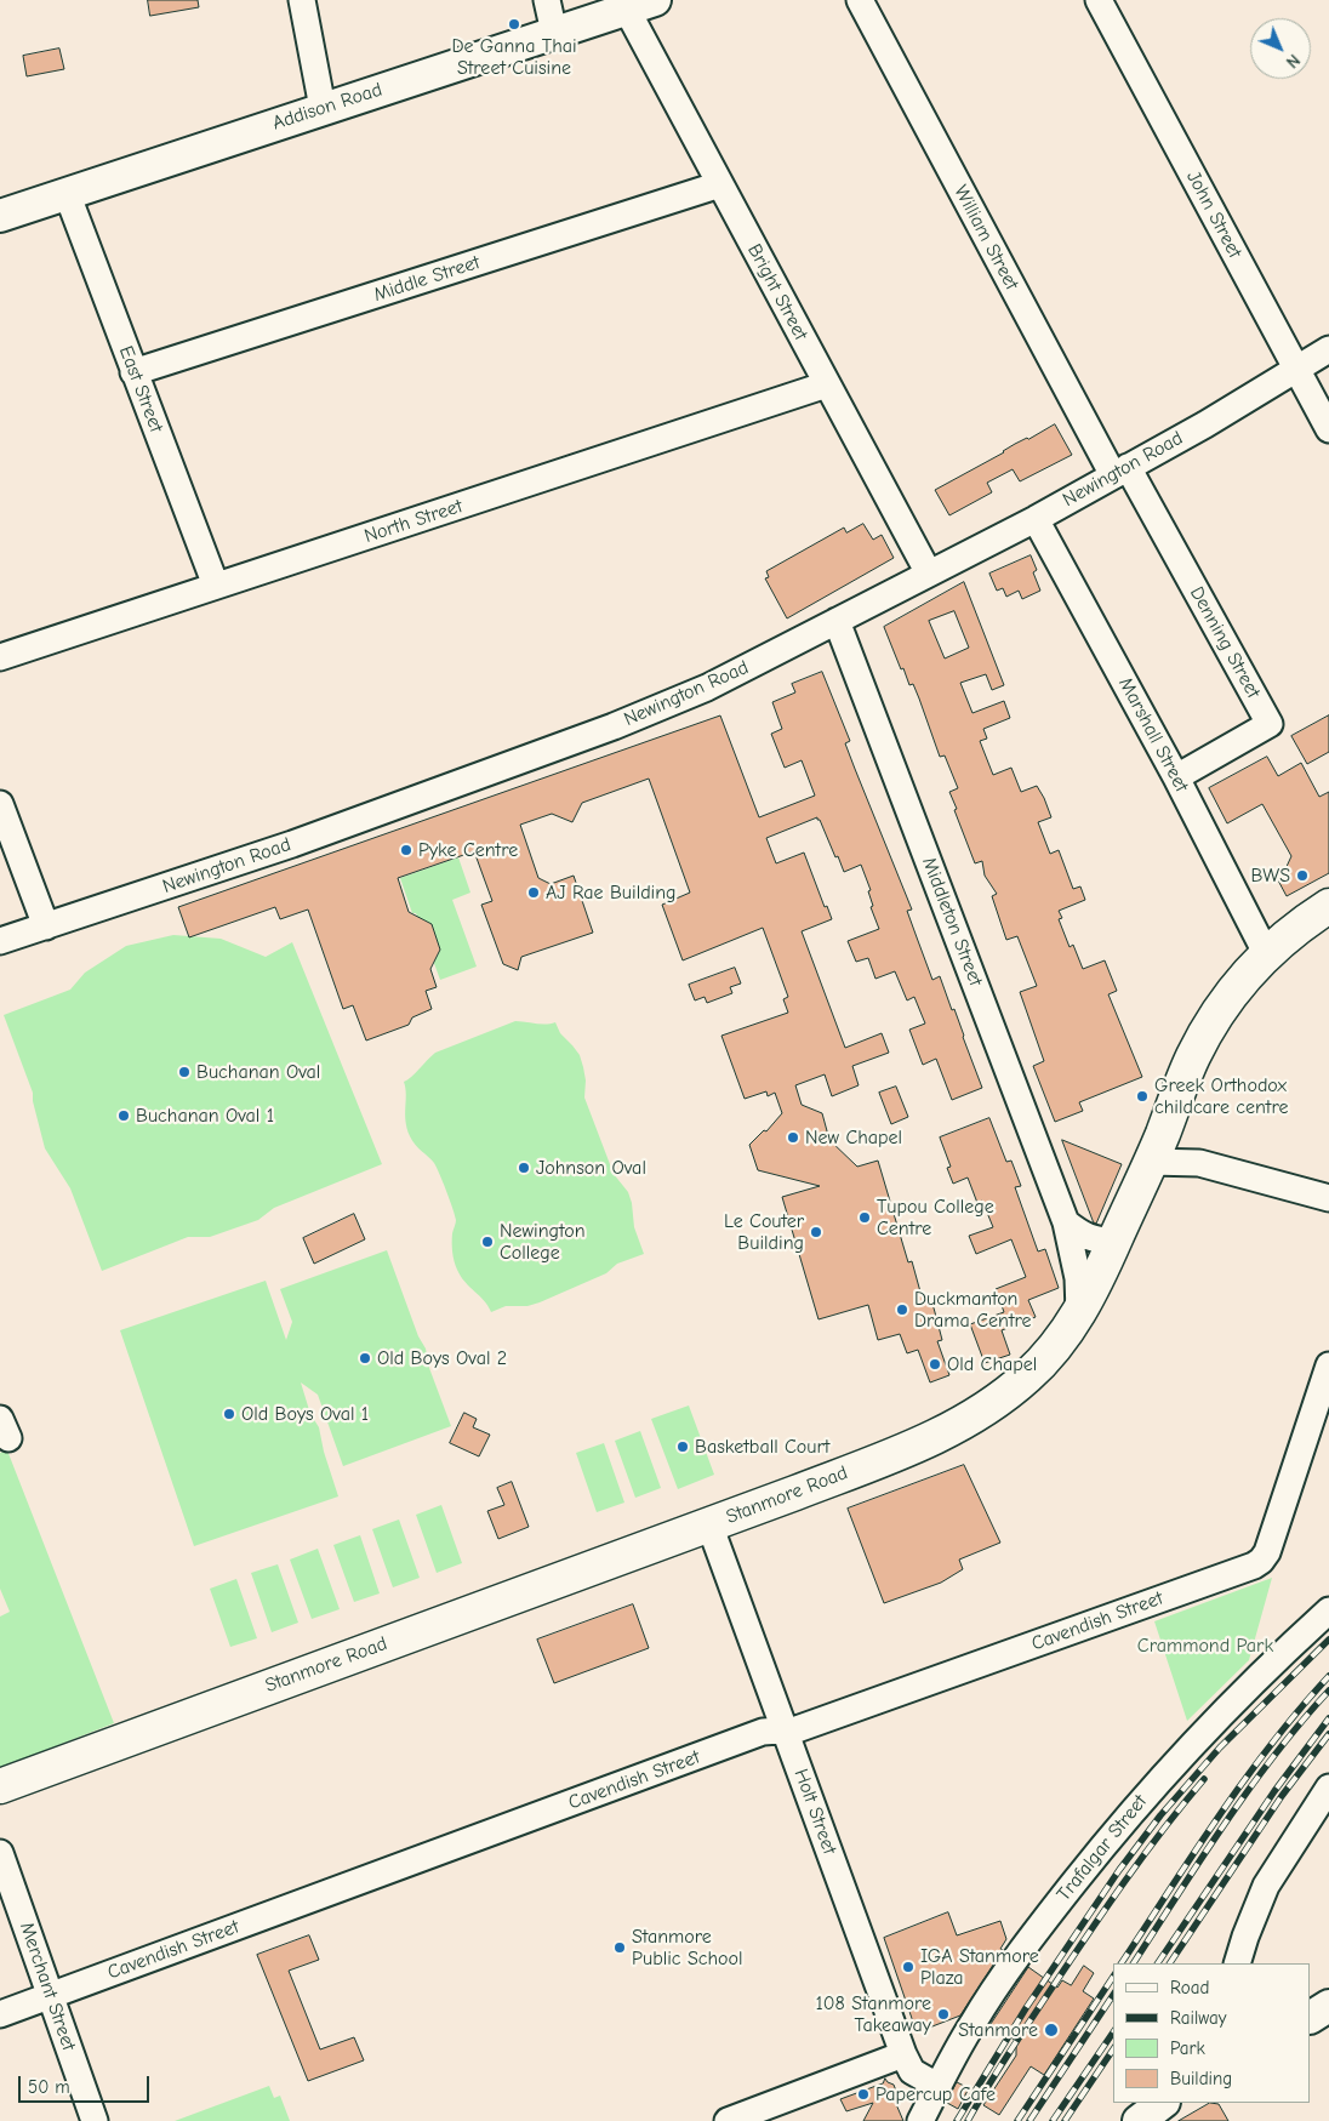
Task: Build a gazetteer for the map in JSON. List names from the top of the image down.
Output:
{
  "streets": {
    "highway": ["Stanmore Road"],
    "main road": ["Addison Road"],
    "street": [
      "John Street",
      "William Street",
      "Middle Street",
      "Bright Street",
      "East Street",
      "Newington Road",
      "North Street",
      "Denning Street",
      "Marshall Street",
      "Middleton Street",
      "Cavendish Street",
      "Holt Street",
      "Trafalgar Street",
      "Merchant Street"
    ]
  },
  "crossings": [
    ["Addison Road", "Bright Street"],
    ["Addison Road", "East Street"],
    ["John Street", "Newington Road"],
    ["William Street", "Newington Road"],
    ["William Street", "Denning Street"],
    ["Middle Street", "Bright Street"],
    ["Middle Street", "East Street"],
    ["Bright Street", "Newington Road"],
    ["Bright Street", "North Street"],
    ["East Street", "North Street"],
    ["Newington Road", "Denning Street"],
    ["Newington Road", "Marshall Street"],
    ["Newington Road", "Middleton Street"],
    ["Denning Street", "Marshall Street"],
    ["Marshall Street", "Stanmore Road"],
    ["Middleton Street", "Stanmore Road"],
    ["Stanmore Road", "Holt Street"],
    ["Cavendish Street", "Holt Street"],
    ["Cavendish Street", "Merchant Street"],
    ["Holt Street", "Trafalgar Street"]
  ],
  "parks": ["Crammond Park"],
  "places": [
    "De Ganna Thai Street Cuisine",
    "Pyke Centre",
    "BWS",
    "AJ Rae Building",
    "Buchanan Oval",
    "Greek Orthodox childcare centre",
    "Buchanan Oval 1",
    "New Chapel",
    "Johnson Oval",
    "Tupou College Centre",
    "Le Couter Building",
    "Newington College",
    "Duckmanton Drama Centre",
    "Old Boys Oval 2",
    "Old Chapel",
    "Old Boys Oval 1",
    "Basketball Court",
    "Stanmore Public School",
    "IGA Stanmore Plaza",
    "108 Stanmore Takeaway",
    "Stanmore",
    "Papercup Cafe"
  ],
  "legend": [
    "Road",
    "Railway",
    "Park",
    "Building"
  ],
  "scale_bar": "50 m",
  "north": "bottom right"
}
